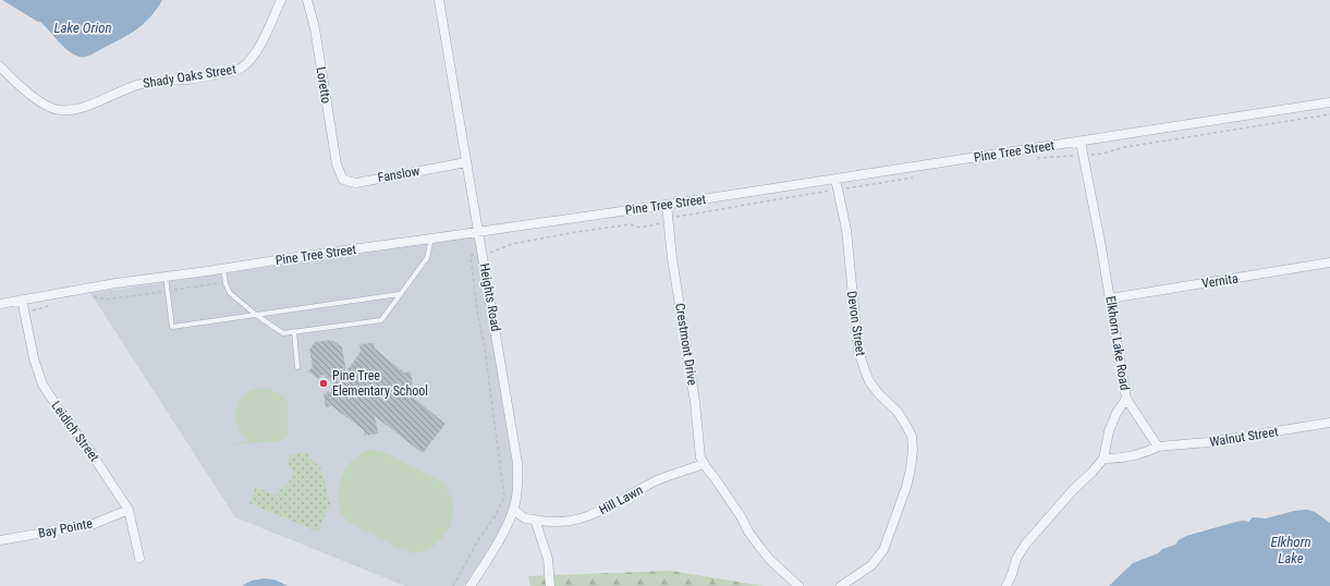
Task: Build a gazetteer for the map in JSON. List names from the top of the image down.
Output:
{
  "streets": {
    "street": [
      "Shady Oaks Street",
      "Loretto",
      "Pine Tree Street",
      "Fanslow",
      "Vernita",
      "Heights Road",
      "Devon Street",
      "Elkhorn Lake Road",
      "Crestmont Drive",
      "Leidich Street",
      "Walnut Street",
      "Hill Lawn",
      "Bay Pointe"
    ]
  },
  "crossings": [
    ["Loretto", "Fanslow"],
    ["Pine Tree Street", "Heights Road"],
    ["Pine Tree Street", "Devon Street"],
    ["Pine Tree Street", "Elkhorn Lake Road"],
    ["Pine Tree Street", "Crestmont Drive"],
    ["Pine Tree Street", "Leidich Street"],
    ["Fanslow", "Heights Road"],
    ["Vernita", "Elkhorn Lake Road"],
    ["Heights Road", "Hill Lawn"],
    ["Elkhorn Lake Road", "Walnut Street"],
    ["Crestmont Drive", "Hill Lawn"],
    ["Leidich Street", "Bay Pointe"]
  ],
  "water": ["Lake Orion", "Elkhorn Lake"],
  "places": ["Pine Tree Elementary School"]
}
